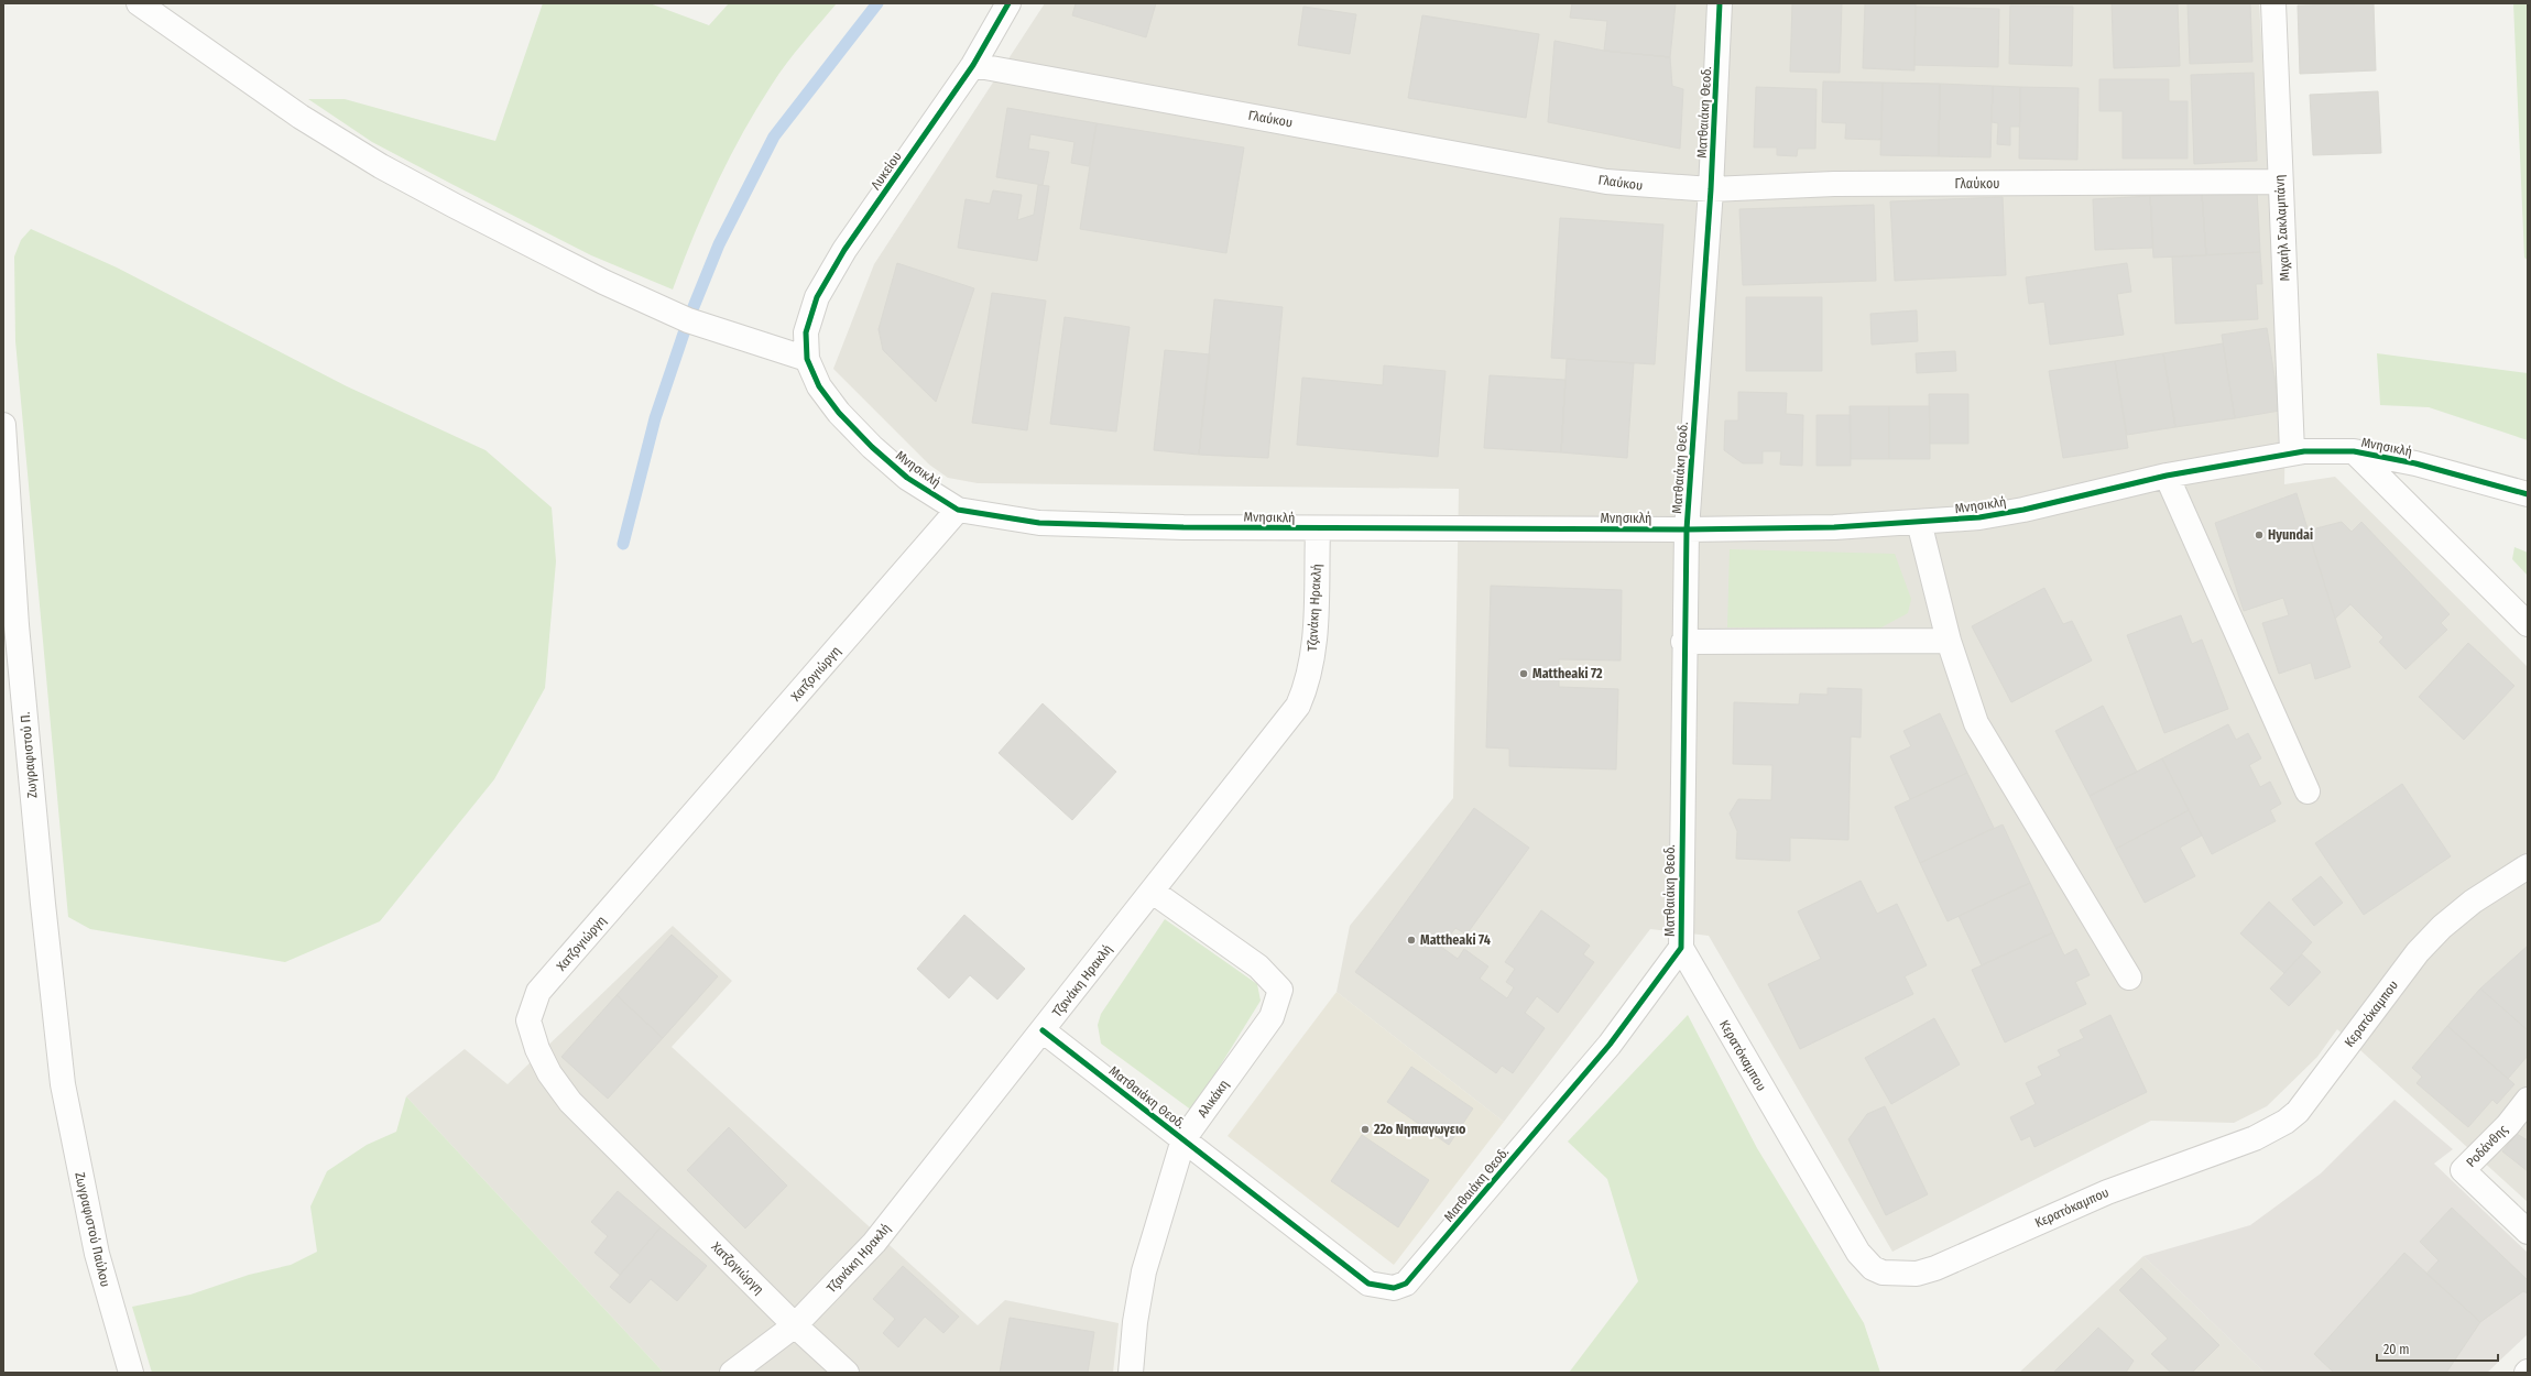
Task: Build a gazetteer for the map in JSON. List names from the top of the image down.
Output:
{
  "streets": {
    "street": [
      "Ματθαιάκη Θεοδ.",
      "Γλαύκου",
      "Λυκείου",
      "Μιχαήλ Σακλαμπάνη",
      "Μνησικλή",
      "Τζανάκη Ηρακλή",
      "Χατζογιώργη",
      "Ζωγραφιστού Π.",
      "Κερατόκαμπου",
      "Αλικάκη",
      "Ροδάνθης",
      "Ζωγραφιστού Παύλου"
    ]
  },
  "crossings": [
    ["Ματθαιάκη Θεοδ.", "Γλαύκου"],
    ["Ματθαιάκη Θεοδ.", "Μνησικλή"],
    ["Ματθαιάκη Θεοδ.", "Τζανάκη Ηρακλή"],
    ["Ματθαιάκη Θεοδ.", "Κερατόκαμπου"],
    ["Ματθαιάκη Θεοδ.", "Αλικάκη"],
    ["Γλαύκου", "Λυκείου"],
    ["Γλαύκου", "Μιχαήλ Σακλαμπάνη"],
    ["Λυκείου", "Μνησικλή"],
    ["Μιχαήλ Σακλαμπάνη", "Μνησικλή"],
    ["Μνησικλή", "Τζανάκη Ηρακλή"],
    ["Μνησικλή", "Χατζογιώργη"],
    ["Τζανάκη Ηρακλή", "Χατζογιώργη"],
    ["Τζανάκη Ηρακλή", "Αλικάκη"],
    ["Ζωγραφιστού Π.", "Ζωγραφιστού Παύλου"]
  ],
  "places": [
    "Hyundai",
    "Mattheaki 72",
    "Mattheaki 74",
    "22ο Νηπιαγωγειο"
  ],
  "scale_bar": "20 m"
}
